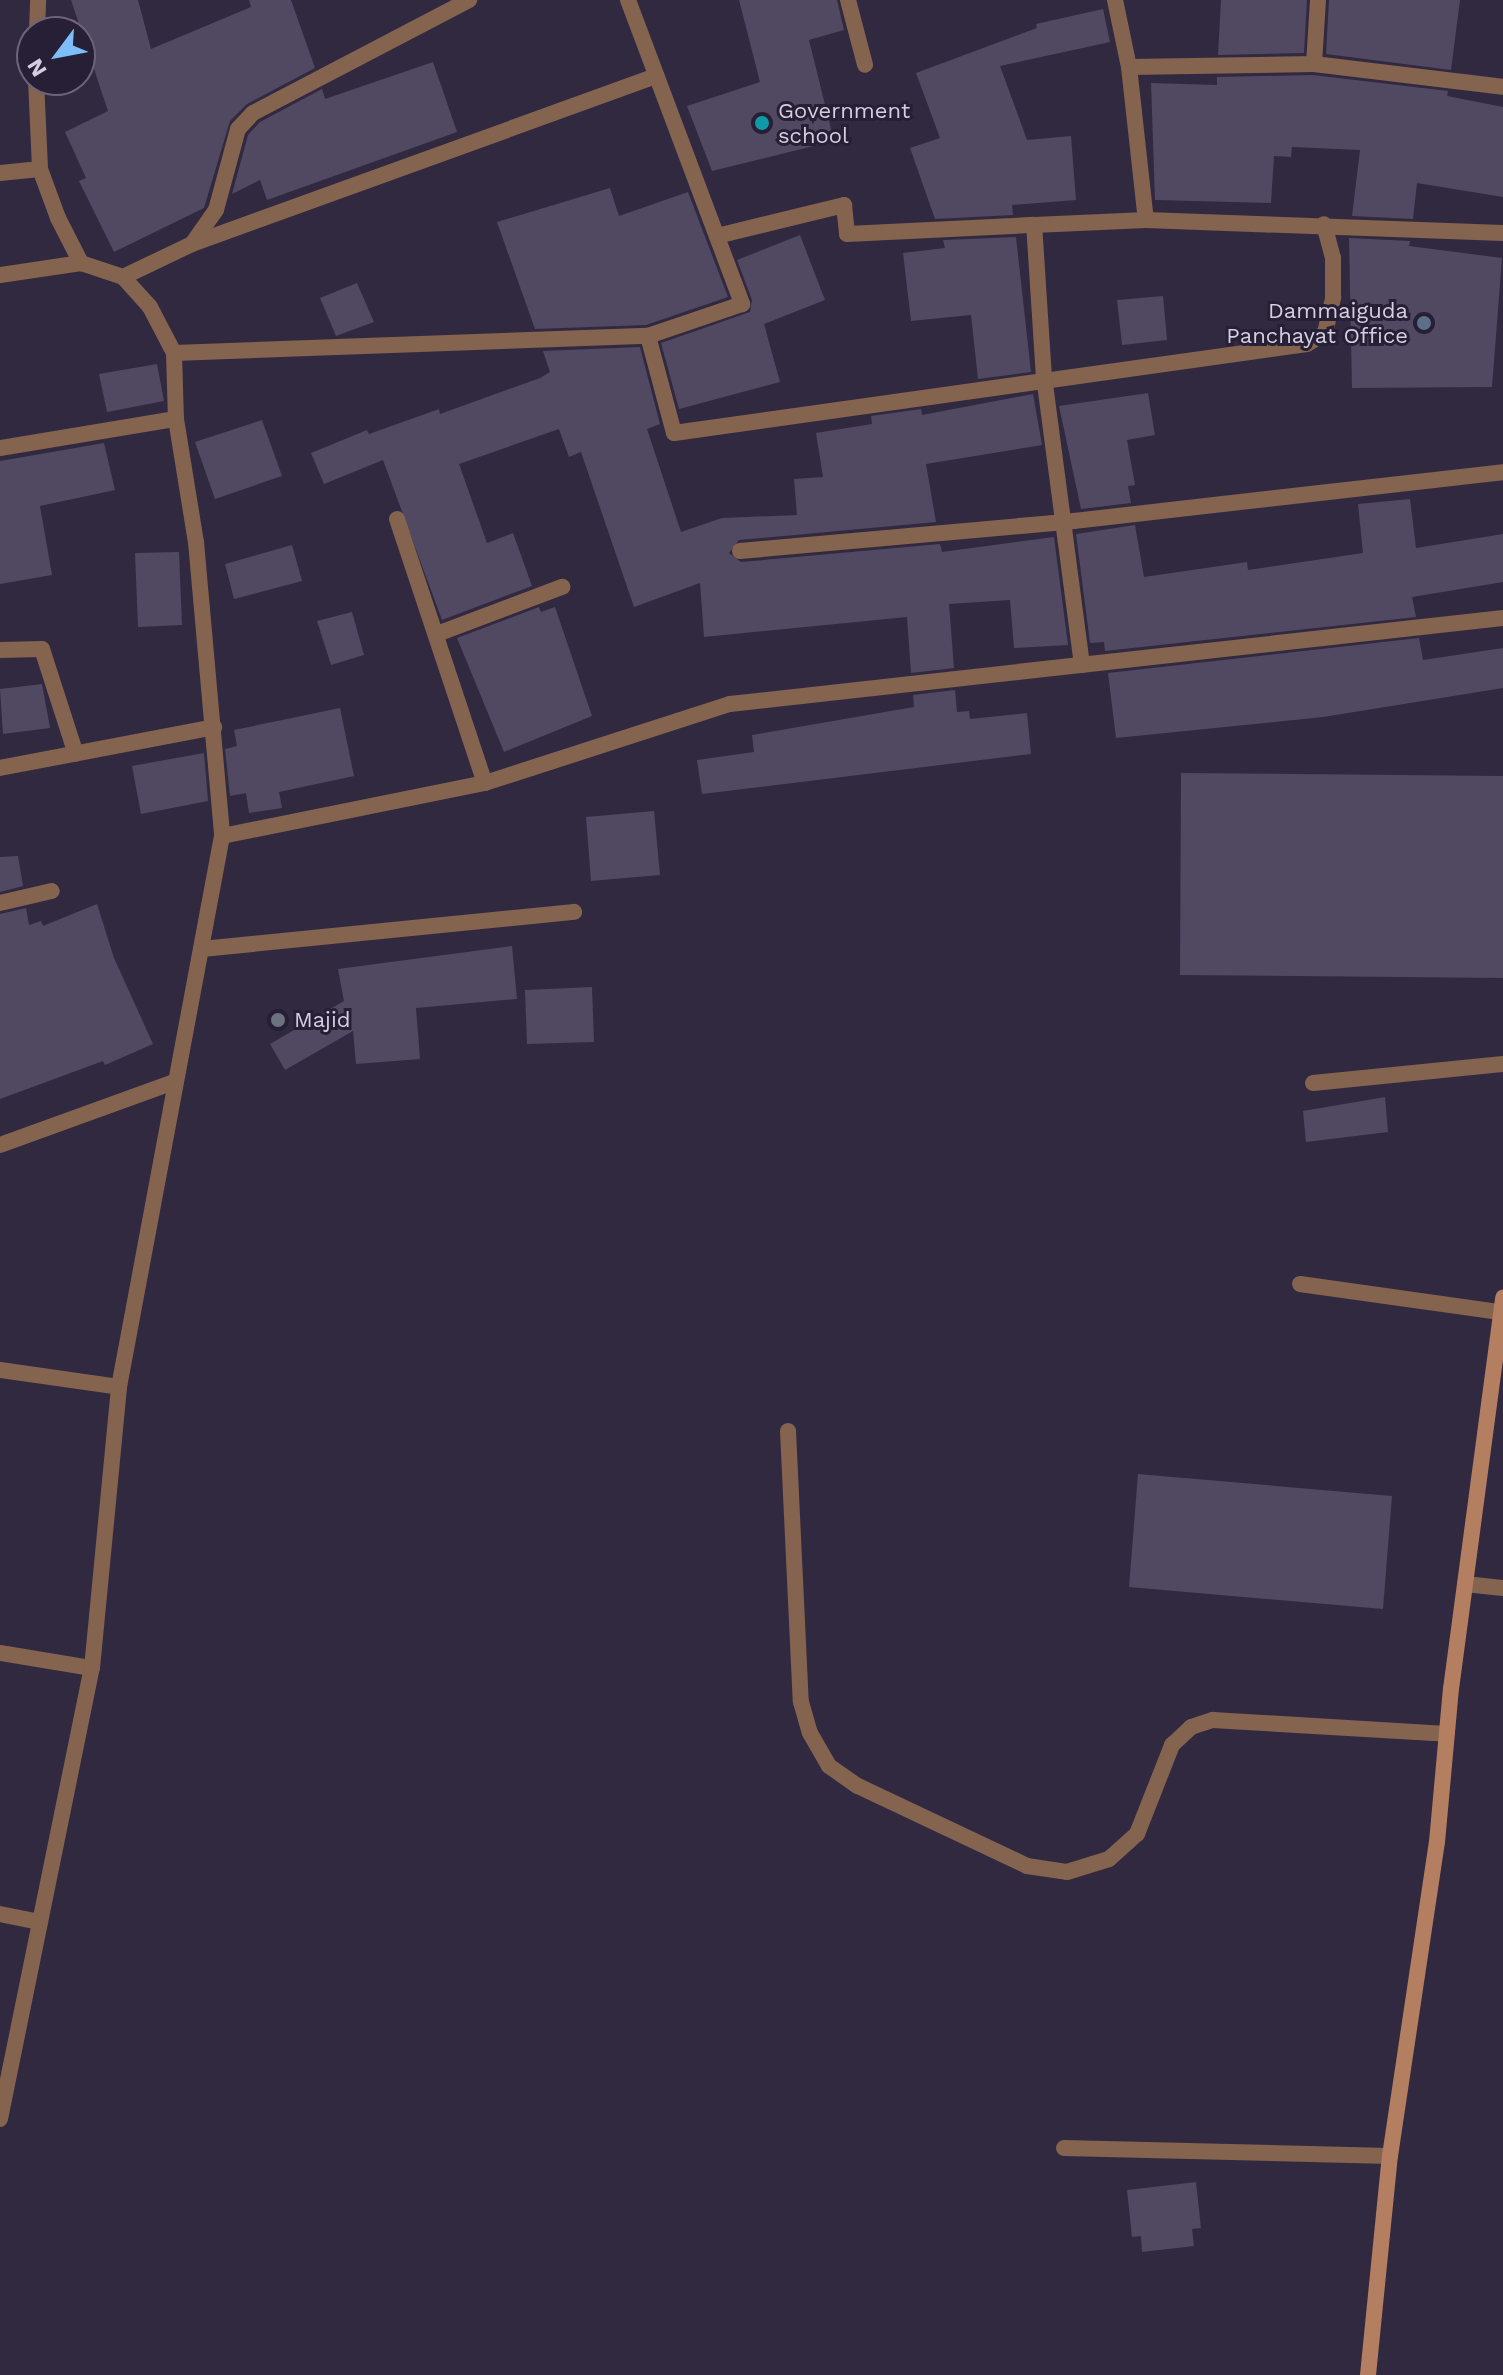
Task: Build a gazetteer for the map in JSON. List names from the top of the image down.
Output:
{
  "places": ["Government school", "Dammaiguda Panchayat Office", "Majid"],
  "north": "bottom left"
}
